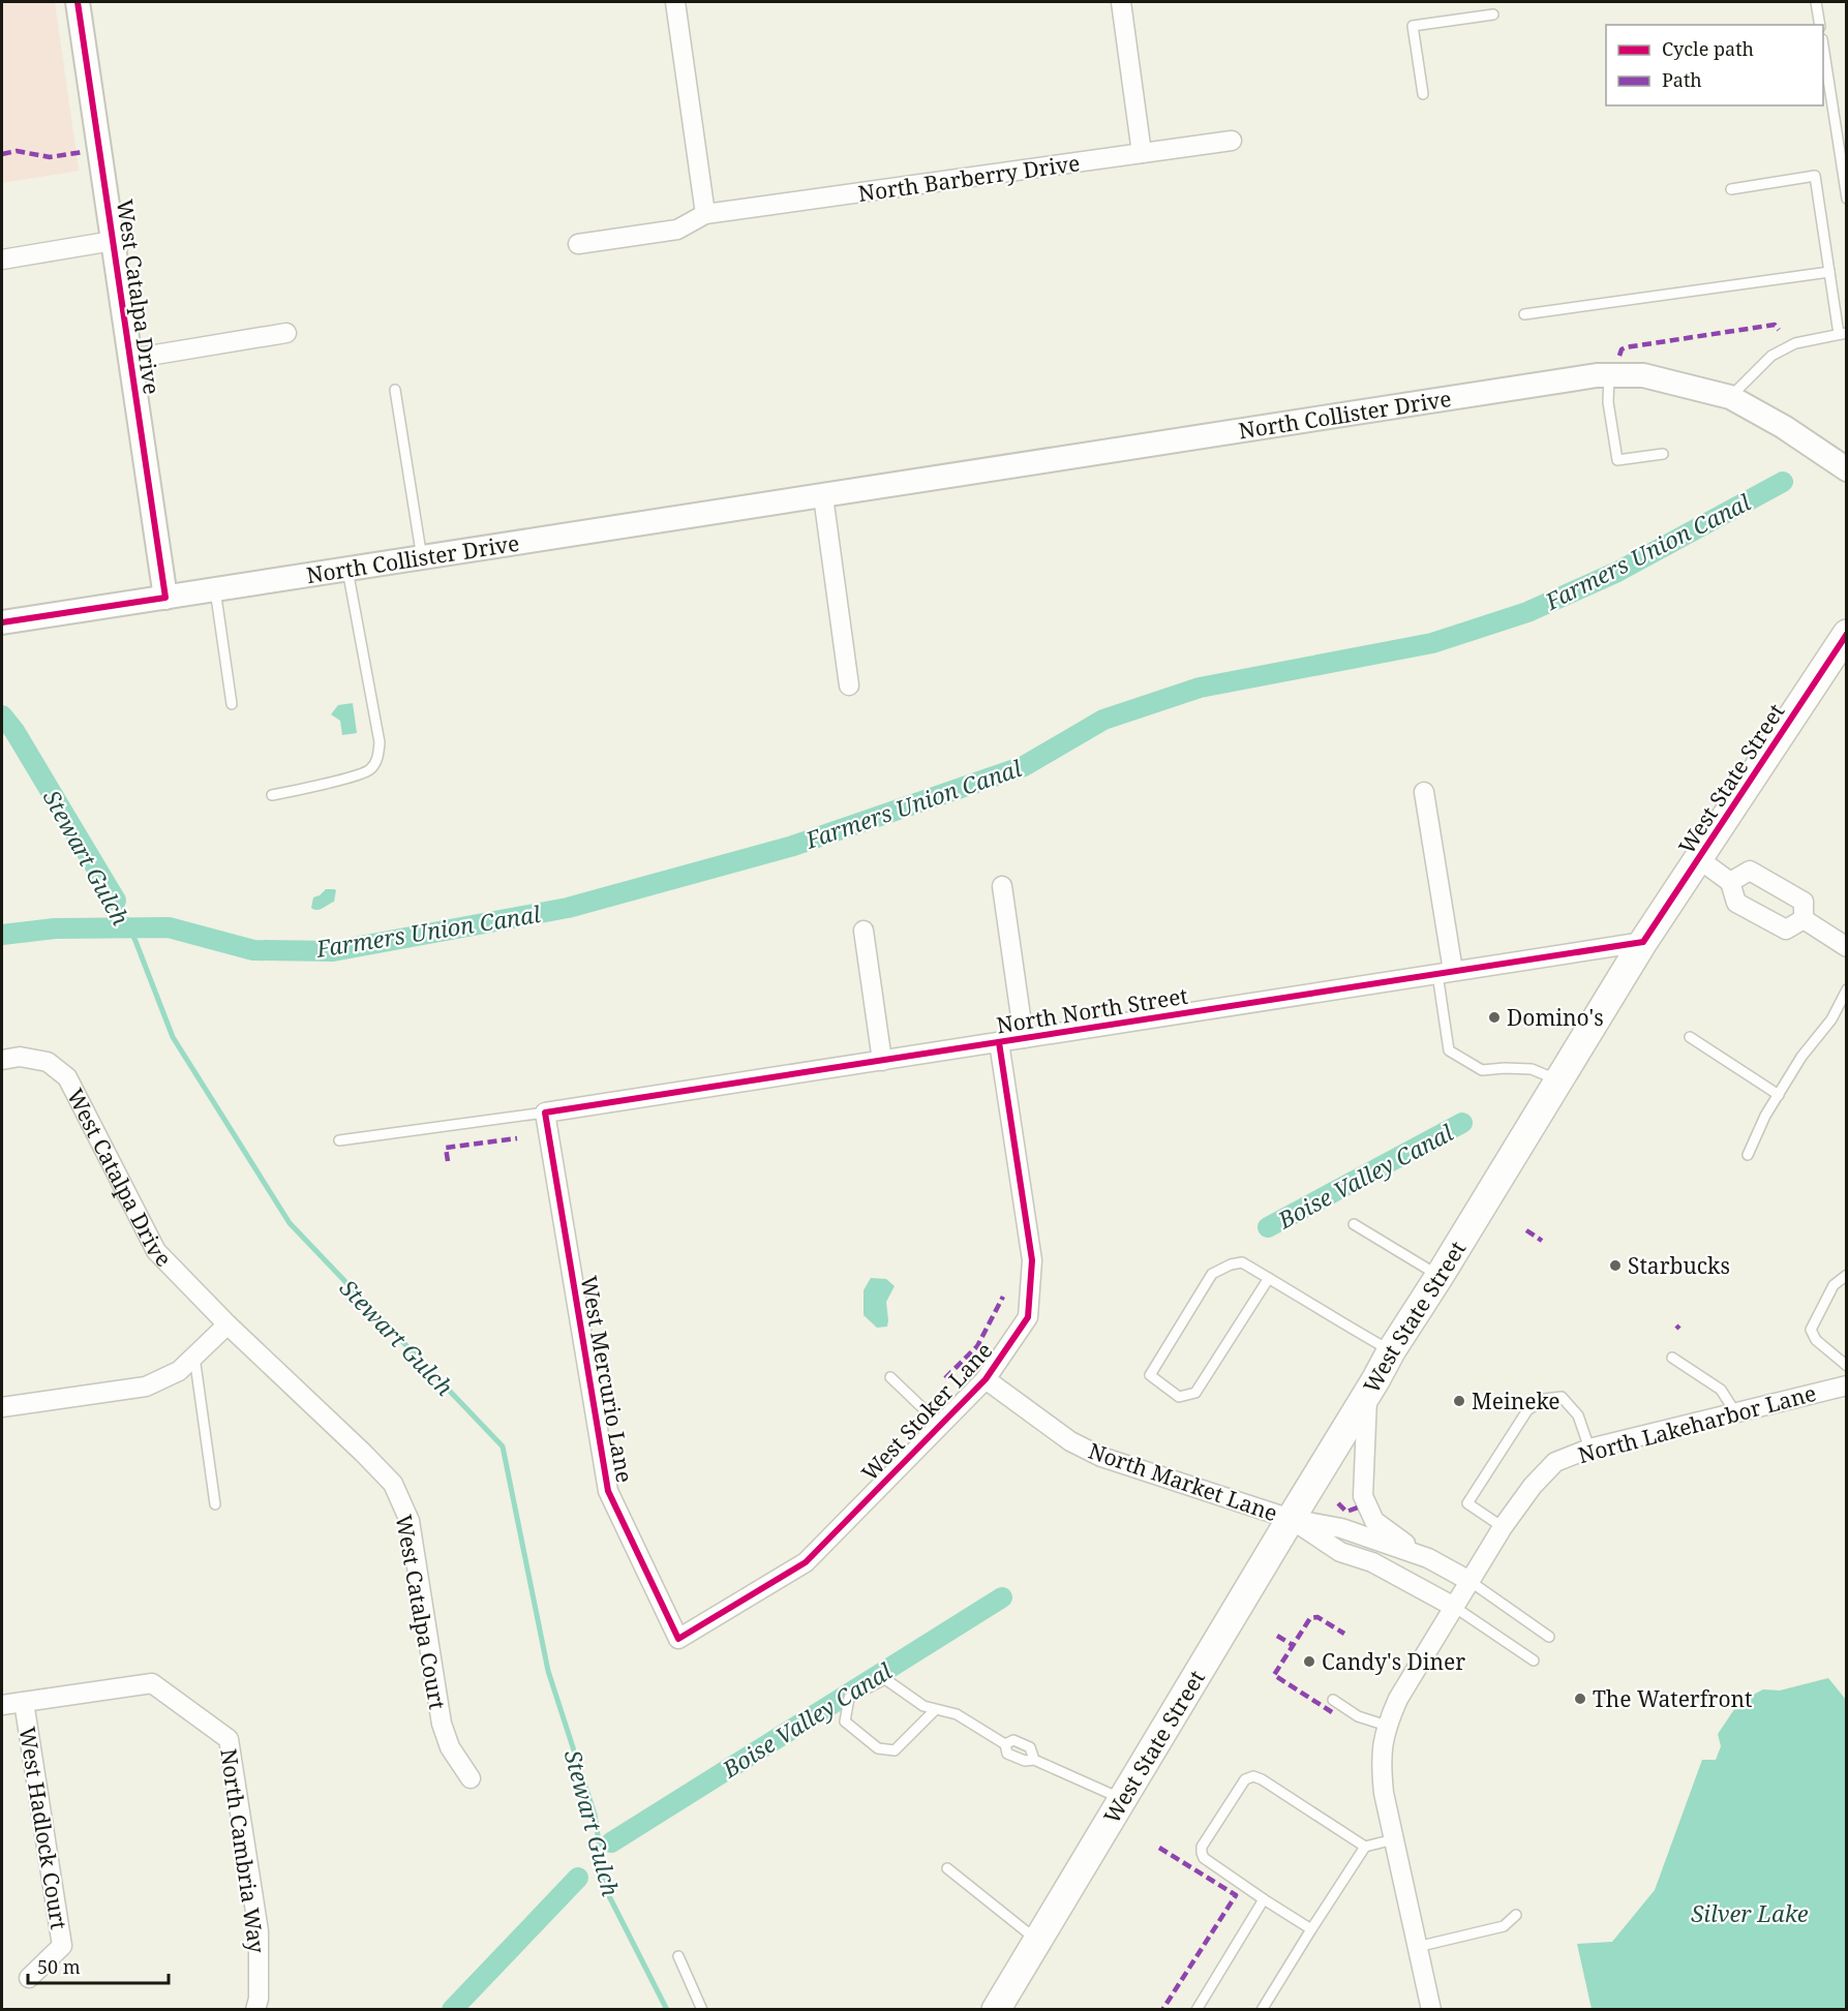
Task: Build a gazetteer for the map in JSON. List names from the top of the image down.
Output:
{
  "streets": {
    "main road": ["West State Street"],
    "street": [
      "North Barberry Drive",
      "West Catalpa Drive",
      "North Collister Drive",
      "North North Street",
      "West Mercurio Lane",
      "West Stoker Lane",
      "North Lakeharbor Lane",
      "North Market Lane",
      "West Catalpa Court",
      "West Hadlock Court",
      "North Cambria Way"
    ]
  },
  "crossings": [
    ["West Catalpa Drive", "North Collister Drive"],
    ["West Catalpa Drive", "West Catalpa Court"],
    ["West State Street", "North North Street"],
    ["West State Street", "North Market Lane"],
    ["North North Street", "West Mercurio Lane"],
    ["North North Street", "West Stoker Lane"],
    ["West Mercurio Lane", "West Stoker Lane"],
    ["West Stoker Lane", "North Market Lane"],
    ["West Hadlock Court", "North Cambria Way"]
  ],
  "water": [
    "Farmers Union Canal",
    "Stewart Gulch",
    "Boise Valley Canal",
    "Silver Lake"
  ],
  "places": [
    "Domino's",
    "Starbucks",
    "Meineke",
    "Candy's Diner",
    "The Waterfront"
  ],
  "legend": ["Cycle path", "Path"],
  "scale_bar": "50 m"
}
